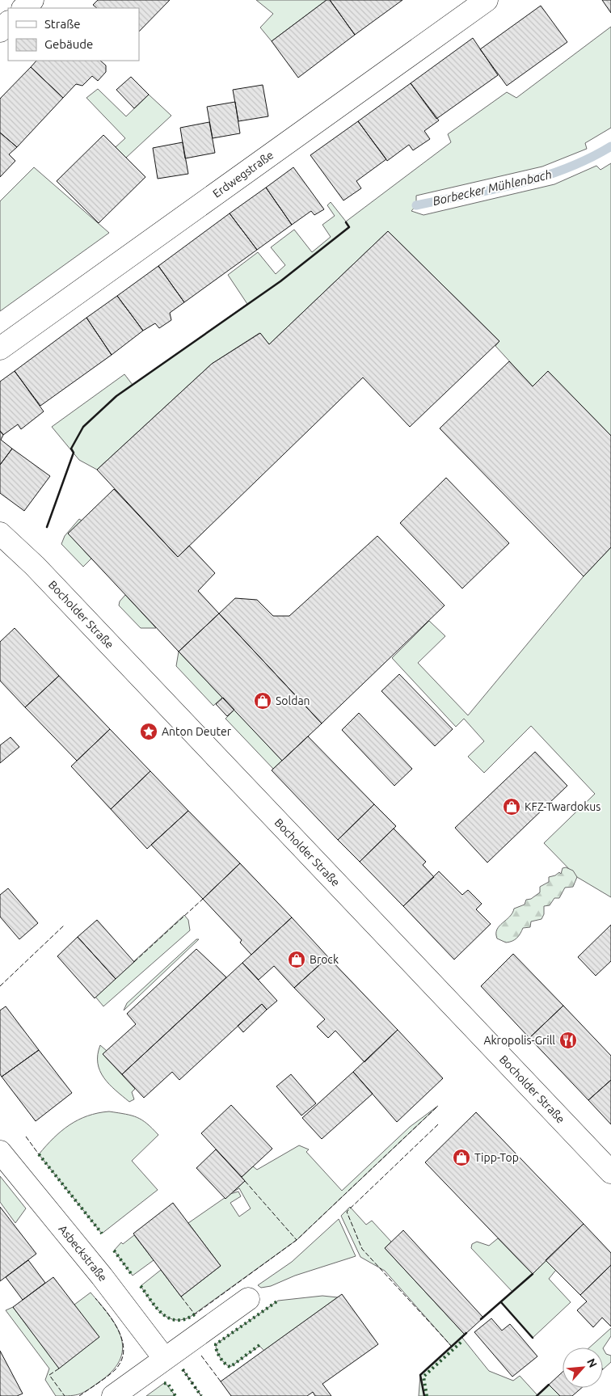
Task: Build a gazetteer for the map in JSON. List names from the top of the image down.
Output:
{
  "streets": {
    "street": ["Erdwegstraße", "Bocholder Straße", "Asbeckstraße"]
  },
  "water": ["Borbecker Mühlenbach"],
  "places": {
    "shop": [
      "Soldan",
      "KFZ-Twardokus",
      "Brock",
      "Tipp-Top"
    ],
    "place": ["Anton Deuter"],
    "restaurant": ["Akropolis-Grill"]
  },
  "legend": ["Straße", "Gebäude"],
  "north": "top right"
}
